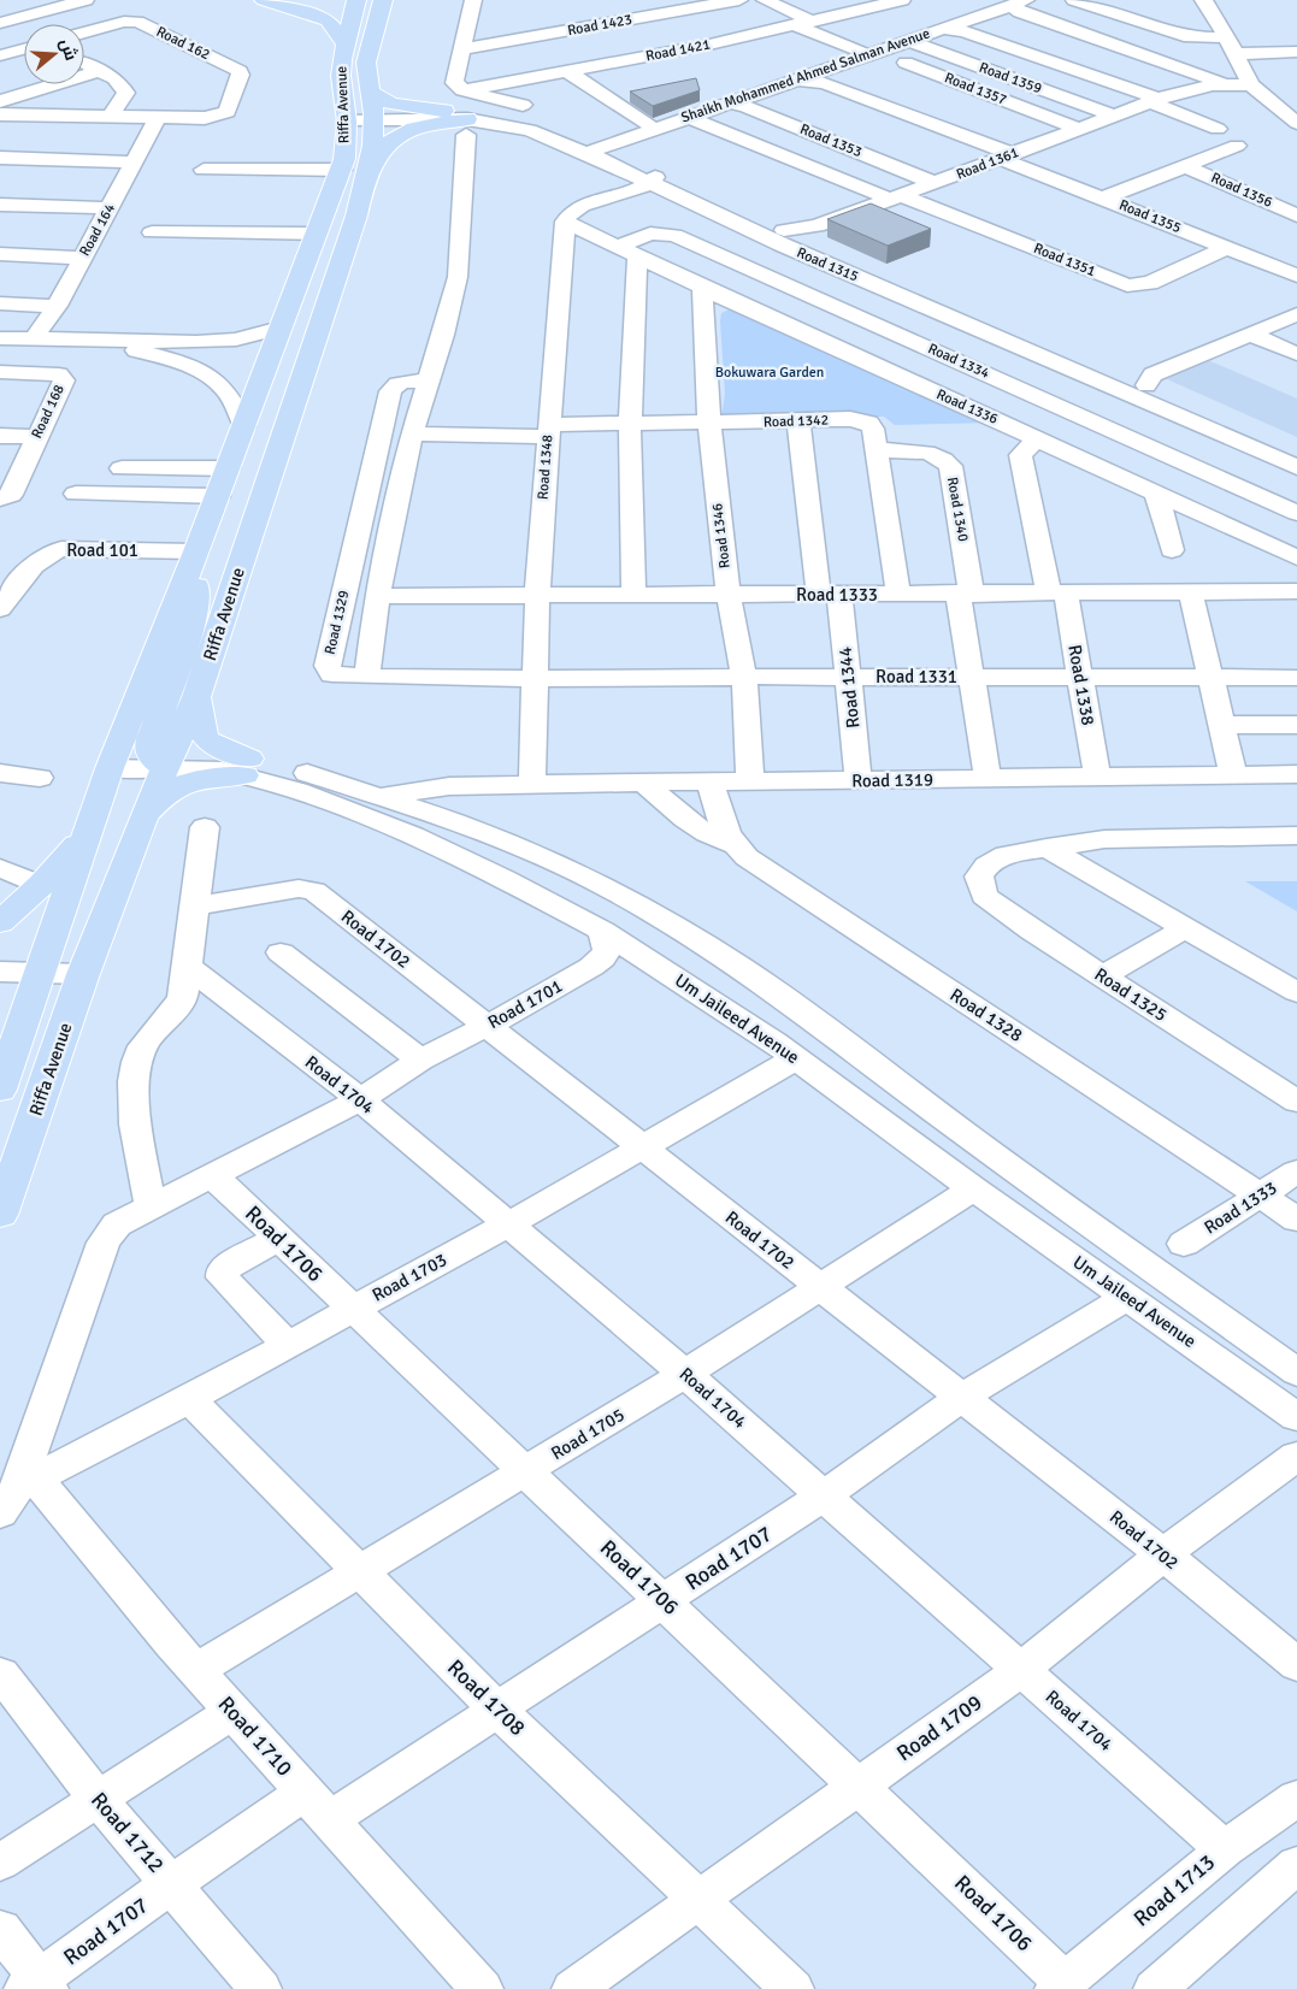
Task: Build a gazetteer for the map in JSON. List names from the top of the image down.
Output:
{
  "streets": {
    "main road": ["Riffa Avenue"],
    "street": [
      "Road 1423",
      "Road 162",
      "Road 1421",
      "Shaikh Mohammed Ahmed Salman Avenue",
      "Road 1359",
      "Road 1357",
      "Road 1353",
      "Road 1361",
      "Road 1356",
      "Road 1355",
      "Road 164",
      "Road 1351",
      "Road 1315",
      "Road 1334",
      "Road 1336",
      "Road 168",
      "Road 1342",
      "Road 1348",
      "Road 1340",
      "Road 1346",
      "Road 101",
      "Road 1333",
      "Road 1329",
      "Road 1331",
      "Road 1338",
      "Road 1344",
      "Road 1319",
      "Road 1702",
      "Road 1325",
      "Road 1701",
      "Road 1328",
      "Um Jaileed Avenue",
      "Road 1704",
      "Road 1706",
      "Road 1703",
      "Road 1705",
      "Road 1707",
      "Road 1708",
      "Road 1709",
      "Road 1710",
      "Road 1712",
      "Road 1713"
    ]
  },
  "crossings": [
    ["Road 162", "Road 164"],
    ["Road 1421", "Shaikh Mohammed Ahmed Salman Avenue"],
    ["Road 1421", "Road 1357"],
    ["Shaikh Mohammed Ahmed Salman Avenue", "Road 1359"],
    ["Shaikh Mohammed Ahmed Salman Avenue", "Road 1357"],
    ["Shaikh Mohammed Ahmed Salman Avenue", "Road 1353"],
    ["Shaikh Mohammed Ahmed Salman Avenue", "Road 1361"],
    ["Shaikh Mohammed Ahmed Salman Avenue", "Road 1355"],
    ["Shaikh Mohammed Ahmed Salman Avenue", "Road 1351"],
    ["Shaikh Mohammed Ahmed Salman Avenue", "Road 1315"],
    ["Road 1359", "Road 1361"],
    ["Road 1357", "Road 1361"],
    ["Riffa Avenue", "Road 1315"],
    ["Riffa Avenue", "Road 101"],
    ["Riffa Avenue", "Um Jaileed Avenue"],
    ["Road 1353", "Road 1361"],
    ["Road 1361", "Road 1355"],
    ["Road 1361", "Road 1351"],
    ["Road 1361", "Road 1315"],
    ["Road 1356", "Road 1355"],
    ["Road 1355", "Road 1351"],
    ["Road 1315", "Road 1329"],
    ["Road 1334", "Road 1336"],
    ["Road 1336", "Road 1348"],
    ["Road 1336", "Road 1346"],
    ["Road 1336", "Road 1338"],
    ["Road 1342", "Road 1348"],
    ["Road 1342", "Road 1340"],
    ["Road 1342", "Road 1346"],
    ["Road 1342", "Road 1333"],
    ["Road 1342", "Road 1329"],
    ["Road 1342", "Road 1344"],
    ["Road 1348", "Road 1333"],
    ["Road 1348", "Road 1331"],
    ["Road 1348", "Road 1319"],
    ["Road 1340", "Road 1333"],
    ["Road 1340", "Road 1331"],
    ["Road 1340", "Road 1319"],
    ["Road 1346", "Road 1333"],
    ["Road 1346", "Road 1331"],
    ["Road 1346", "Road 1319"],
    ["Road 1333", "Road 1329"],
    ["Road 1333", "Road 1338"],
    ["Road 1333", "Road 1344"],
    ["Road 1333", "Road 1328"],
    ["Road 1329", "Road 1331"],
    ["Road 1331", "Road 1338"],
    ["Road 1331", "Road 1344"],
    ["Road 1338", "Road 1319"],
    ["Road 1344", "Road 1319"],
    ["Road 1319", "Road 1328"],
    ["Road 1319", "Um Jaileed Avenue"],
    ["Road 1702", "Road 1701"],
    ["Road 1702", "Road 1703"],
    ["Road 1702", "Road 1705"],
    ["Road 1702", "Road 1707"],
    ["Road 1702", "Road 1709"],
    ["Road 1701", "Um Jaileed Avenue"],
    ["Road 1701", "Road 1704"],
    ["Road 1701", "Road 1706"],
    ["Road 1701", "Road 1703"],
    ["Road 1701", "Road 1710"],
    ["Um Jaileed Avenue", "Road 1703"],
    ["Um Jaileed Avenue", "Road 1705"],
    ["Um Jaileed Avenue", "Road 1707"],
    ["Road 1704", "Road 1703"],
    ["Road 1704", "Road 1705"],
    ["Road 1704", "Road 1707"],
    ["Road 1704", "Road 1709"],
    ["Road 1704", "Road 1713"],
    ["Road 1706", "Road 1703"],
    ["Road 1706", "Road 1705"],
    ["Road 1706", "Road 1707"],
    ["Road 1706", "Road 1709"],
    ["Road 1706", "Road 1713"],
    ["Road 1703", "Road 1708"],
    ["Road 1703", "Road 1710"],
    ["Road 1705", "Road 1708"],
    ["Road 1705", "Road 1710"],
    ["Road 1707", "Road 1708"],
    ["Road 1707", "Road 1710"],
    ["Road 1707", "Road 1712"],
    ["Road 1708", "Road 1709"]
  ],
  "parks": ["Bokuwara Garden"],
  "north": "right"
}
